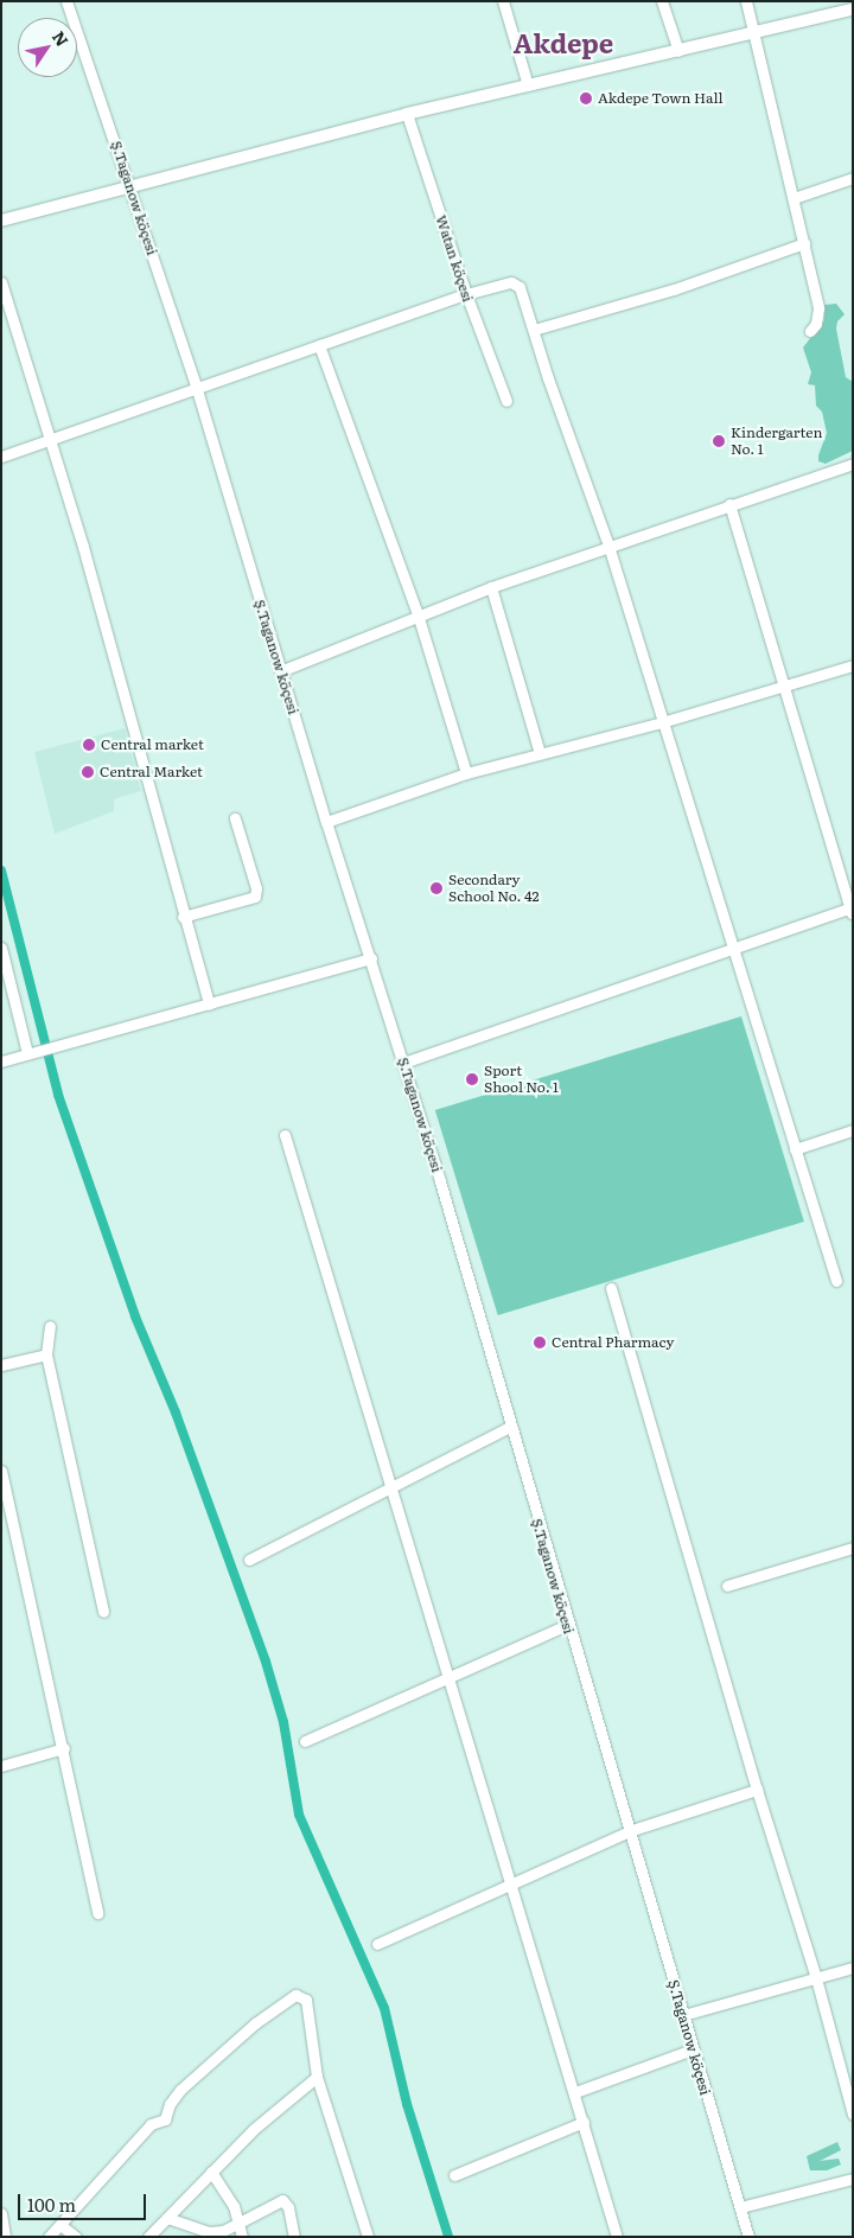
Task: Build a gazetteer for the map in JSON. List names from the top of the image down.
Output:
{
  "streets": {
    "street": ["Ş.Taganow köçesi", "Watan köçesi"]
  },
  "districts": ["Akdepe"],
  "places": [
    "Akdepe Town Hall",
    "Kindergarten No. 1",
    "Central market",
    "Central Market",
    "Secondary School No. 42",
    "Sport Shool No. 1",
    "Central Pharmacy"
  ],
  "scale_bar": "100 m",
  "north": "top right"
}
